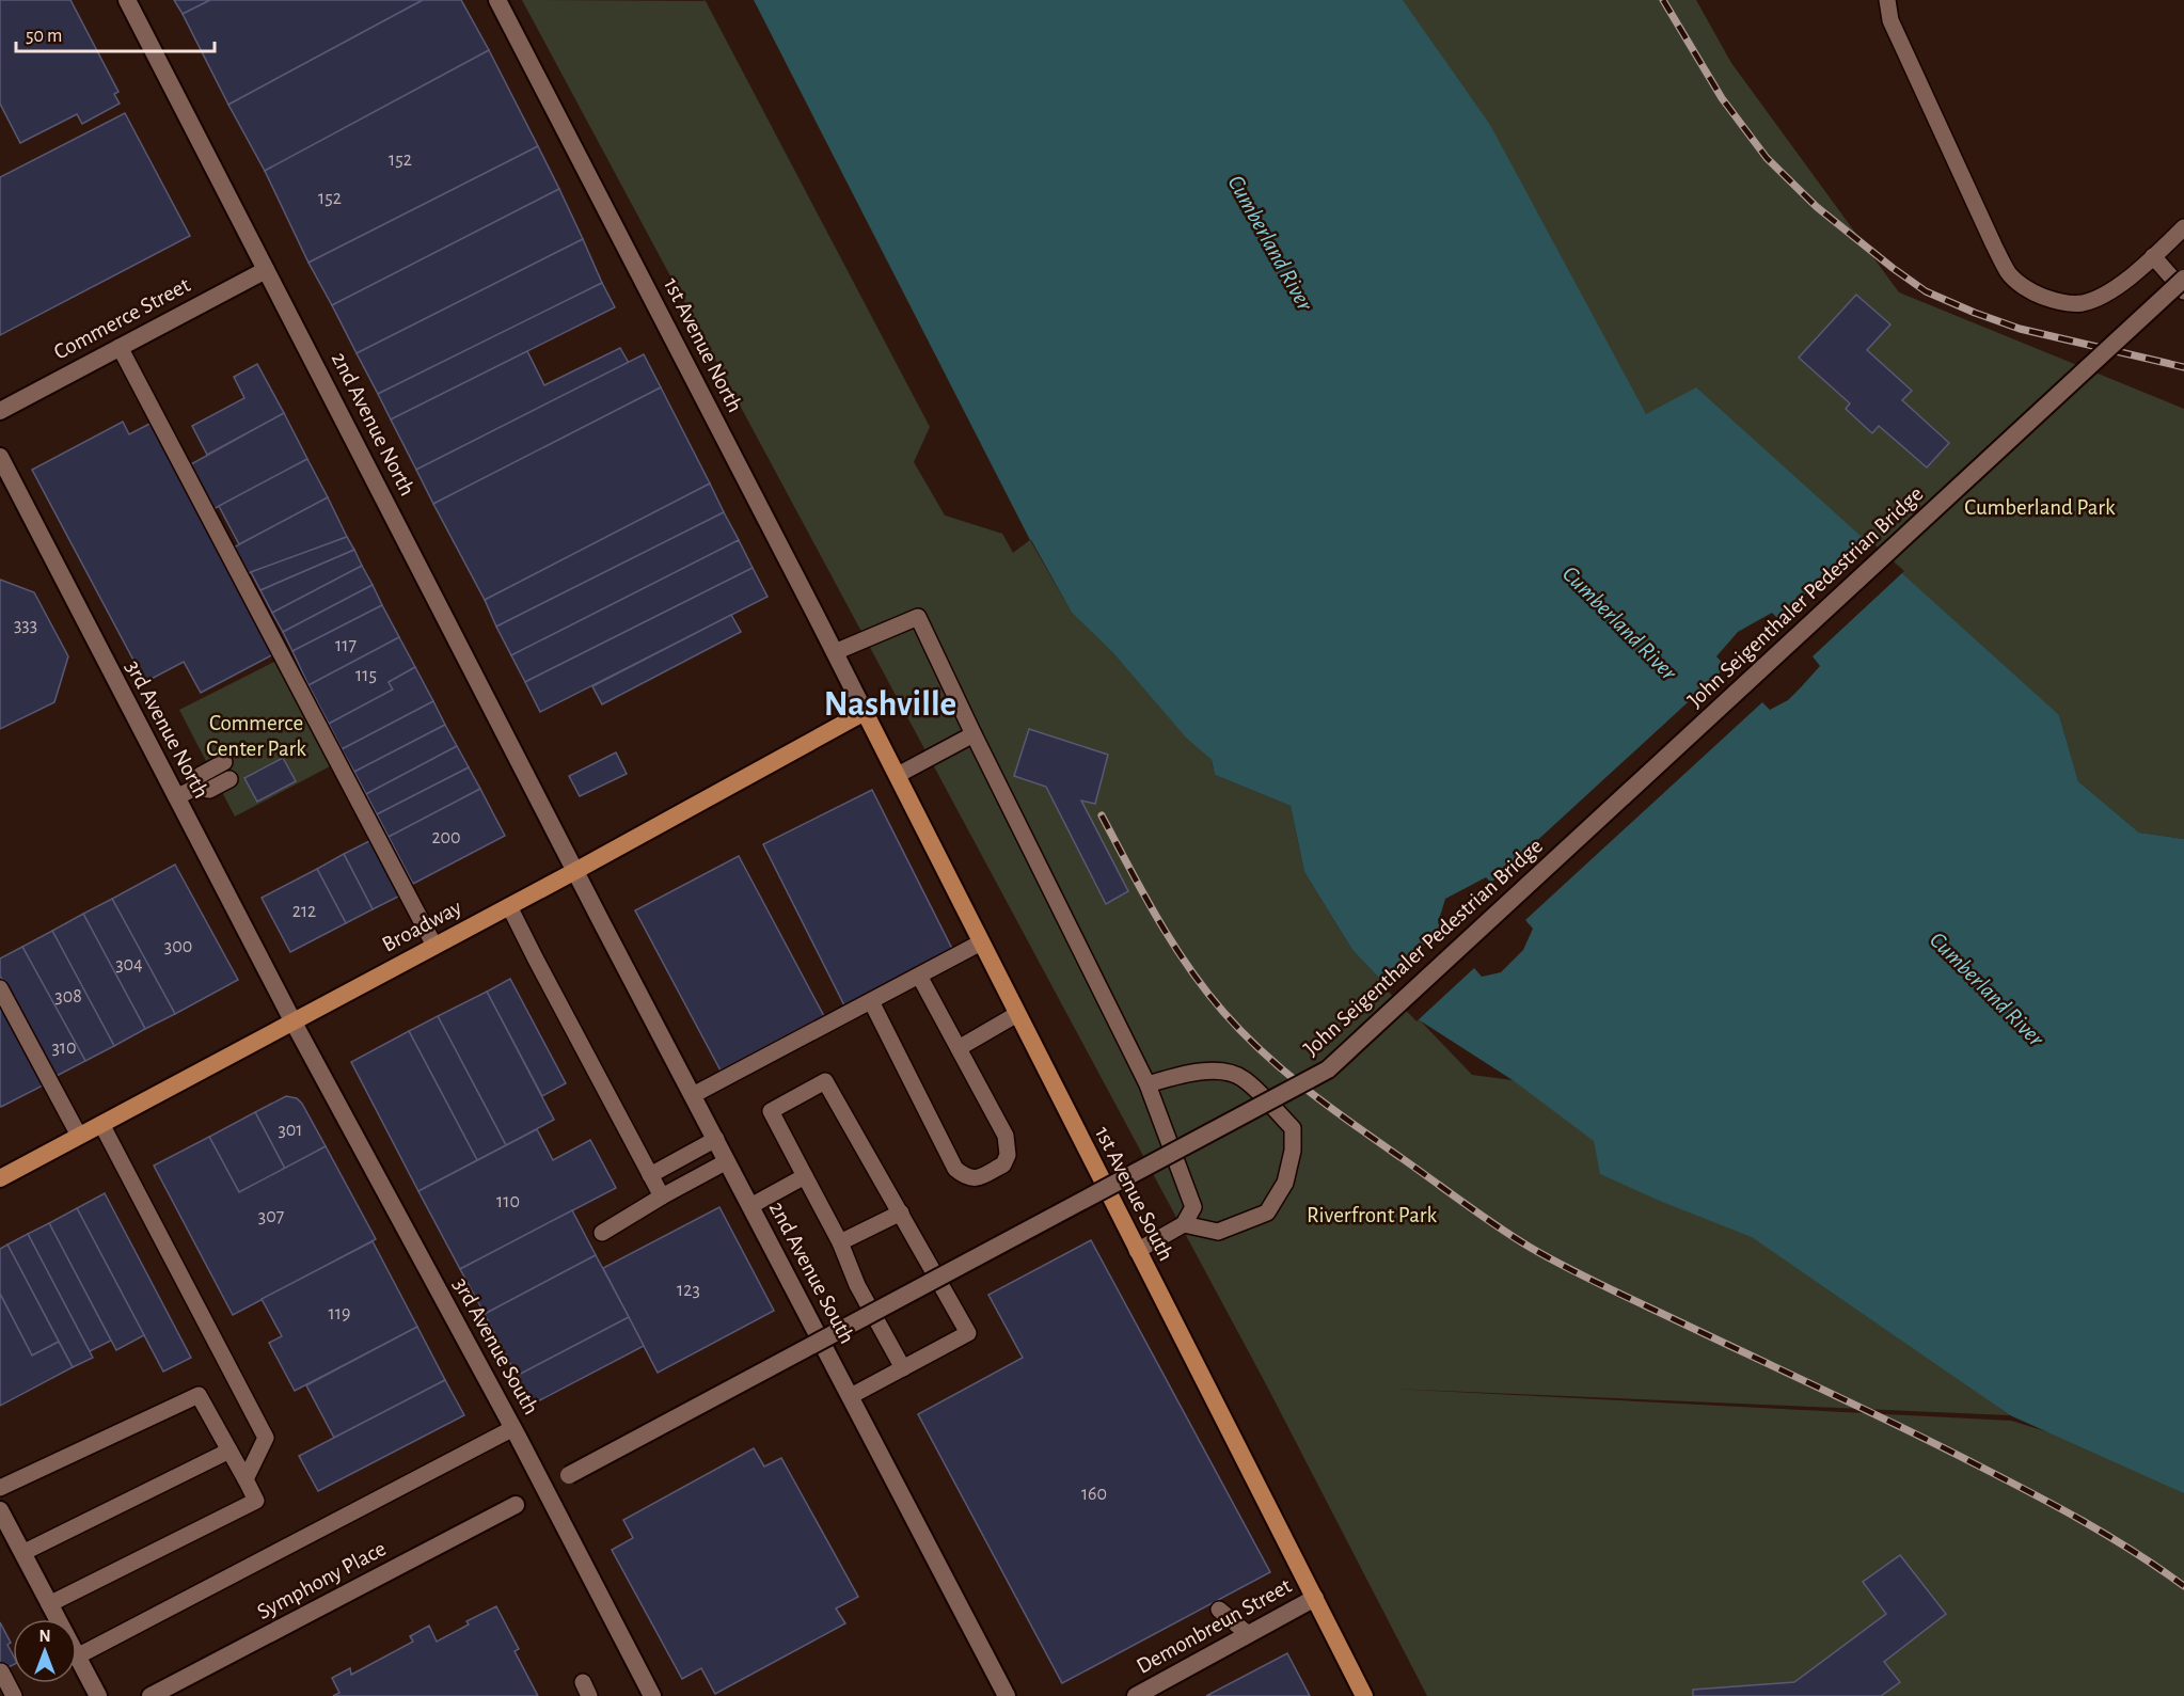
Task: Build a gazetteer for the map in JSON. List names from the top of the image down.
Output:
{
  "streets": {
    "main road": ["Broadway", "1st Avenue South"],
    "street": [
      "Commerce Street",
      "1st Avenue North",
      "2nd Avenue North",
      "John Seigenthaler Pedestrian Bridge",
      "3rd Avenue North",
      "2nd Avenue South",
      "3rd Avenue South",
      "Symphony Place",
      "Demonbreun Street"
    ]
  },
  "crossings": [
    ["Commerce Street", "2nd Avenue North"],
    ["1st Avenue North", "Broadway"],
    ["1st Avenue North", "1st Avenue South"],
    ["2nd Avenue North", "Broadway"],
    ["2nd Avenue North", "2nd Avenue South"],
    ["3rd Avenue North", "Broadway"],
    ["3rd Avenue North", "3rd Avenue South"],
    ["Broadway", "1st Avenue South"],
    ["Broadway", "2nd Avenue South"],
    ["Broadway", "3rd Avenue South"],
    ["1st Avenue South", "Demonbreun Street"]
  ],
  "districts": ["Nashville"],
  "water": ["Cumberland River"],
  "parks": ["Cumberland Park", "Commerce Center Park", "Riverfront Park"],
  "house_numbers": [
    "152",
    "152",
    "333",
    "117",
    "115",
    "200",
    "212",
    "300",
    "304",
    "308",
    "310",
    "301",
    "110",
    "307",
    "123",
    "119",
    "160"
  ],
  "scale_bar": "50 m",
  "north": "top"
}
